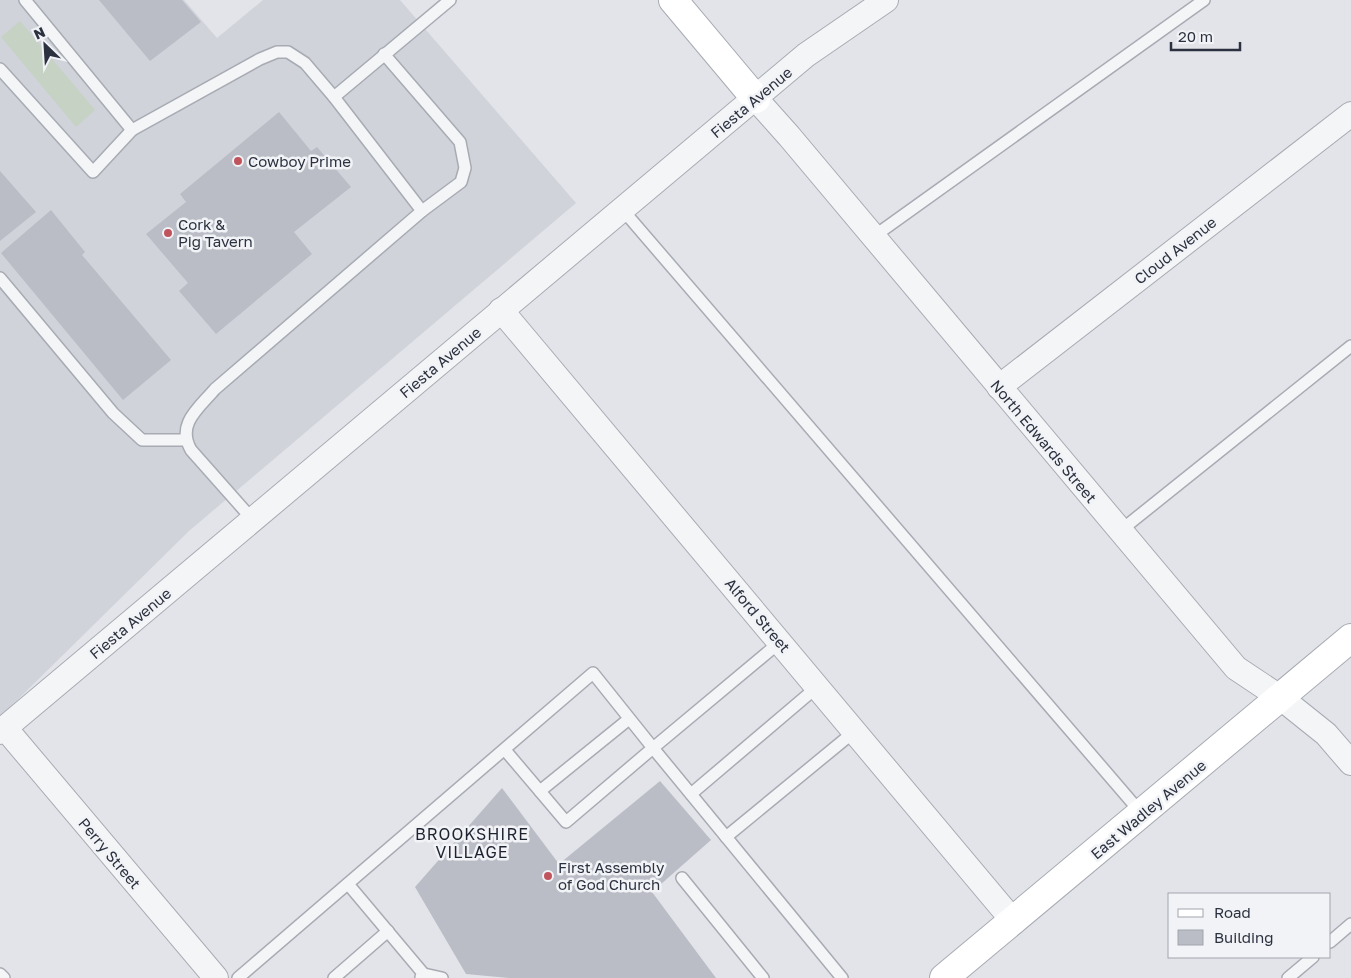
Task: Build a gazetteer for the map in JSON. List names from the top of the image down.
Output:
{
  "streets": {
    "main road": ["East Wadley Avenue"],
    "street": [
      "Fiesta Avenue",
      "Cloud Avenue",
      "North Edwards Street",
      "Alford Street",
      "Perry Street"
    ]
  },
  "crossings": [
    ["Fiesta Avenue", "North Edwards Street"],
    ["Fiesta Avenue", "Alford Street"],
    ["Fiesta Avenue", "Perry Street"],
    ["Cloud Avenue", "North Edwards Street"],
    ["North Edwards Street", "East Wadley Avenue"],
    ["Alford Street", "East Wadley Avenue"]
  ],
  "districts": ["BROOKSHIRE VILLAGE"],
  "places": ["Cowboy Prime", "Cork & Pig Tavern", "First Assembly of God Church"],
  "legend": ["Road", "Building"],
  "scale_bar": "20 m",
  "north": "top left"
}
